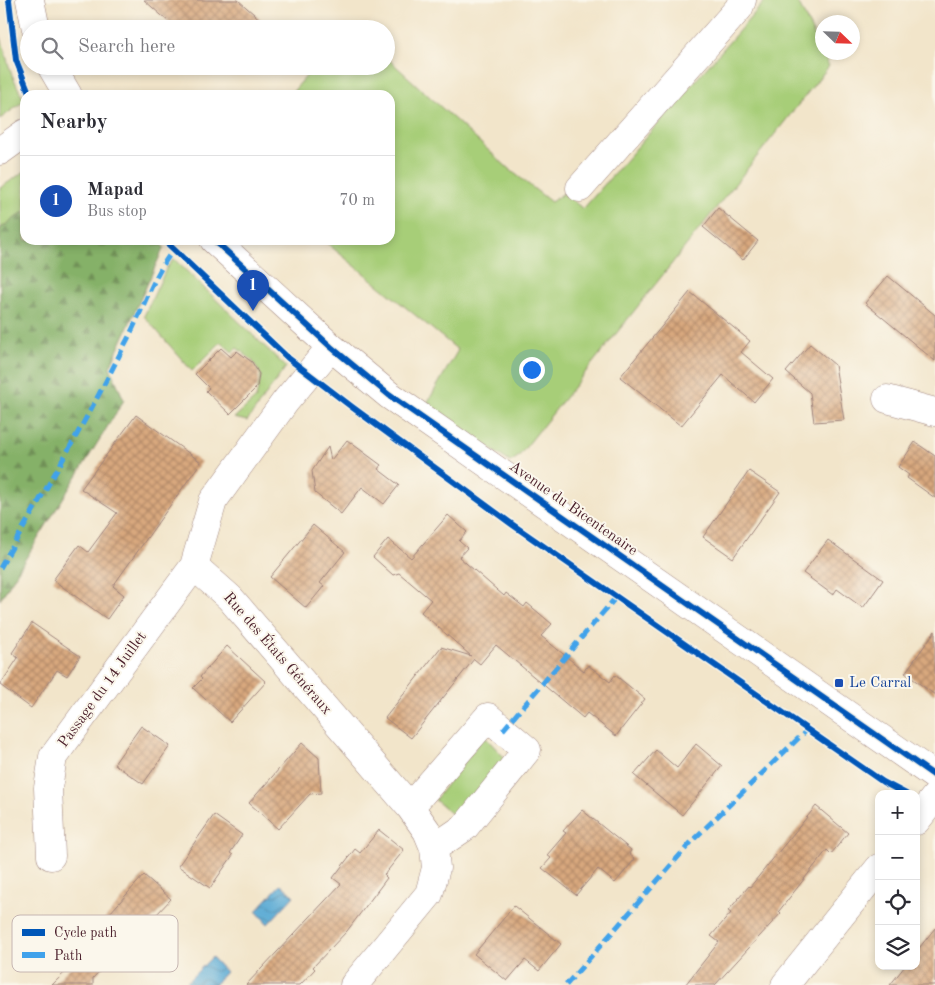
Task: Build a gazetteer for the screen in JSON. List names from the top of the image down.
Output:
{
  "streets": {
    "street": ["Avenue du Bicentenaire", "Rue des États Généraux", "Passage du 14 Juillet"]
  },
  "crossings": [
    ["Rue des États Généraux", "Passage du 14 Juillet"]
  ],
  "places": {
    "transit": ["Le Carral"]
  },
  "legend": ["Cycle path", "Path"],
  "north": "bottom right",
  "page": {
    "search": "Search here",
    "heading": "Nearby",
    "list": [
      {
        "mark": "1",
        "name": "Mapad",
        "note": "Bus stop",
        "value": "70 m"
      }
    ],
    "pins": "1",
    "map_buttons": ["+", "−"]
  }
}
